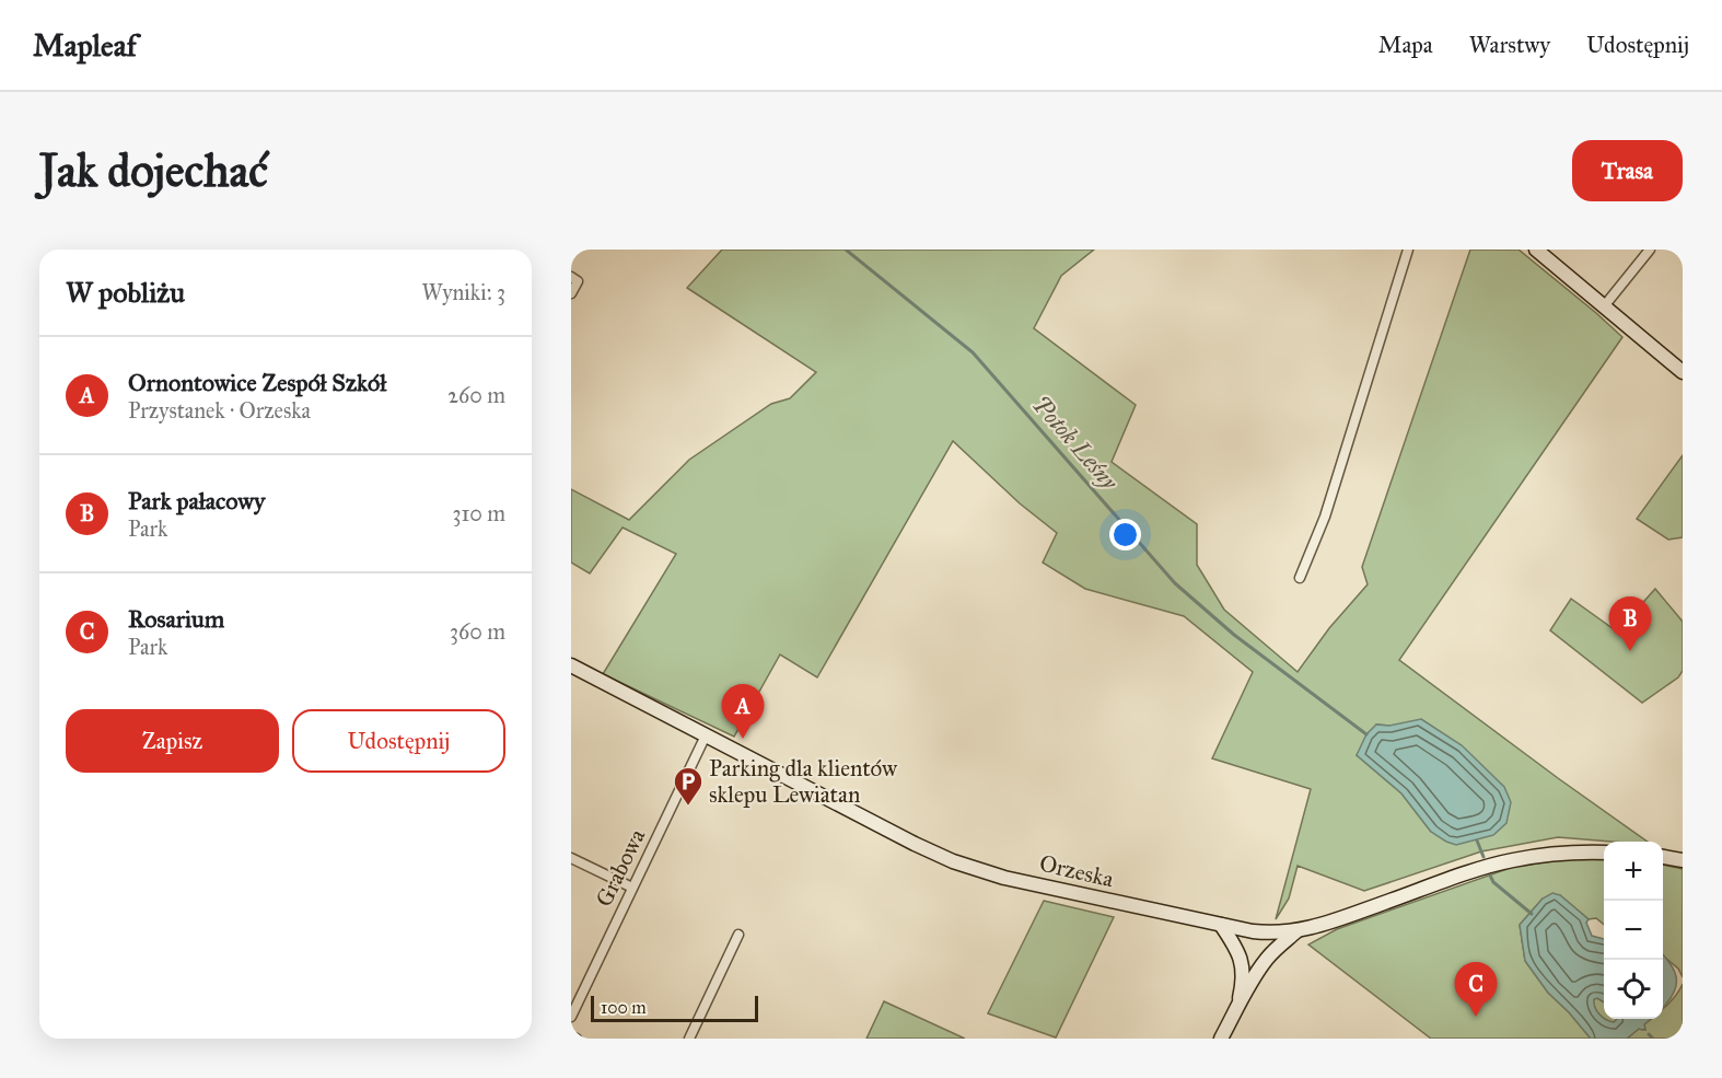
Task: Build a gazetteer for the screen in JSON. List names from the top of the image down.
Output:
{
  "streets": {
    "street": ["Grabowa", "Orzeska"]
  },
  "crossings": [
    ["Grabowa", "Orzeska"]
  ],
  "water": ["Potok Leśny"],
  "places": {
    "parking": ["Parking dla klientów sklepu Lewiatan"]
  },
  "scale_bar": "100 m",
  "page": {
    "header": "Mapleaf",
    "nav": ["Mapa", "Warstwy", "Udostępnij"],
    "buttons": [
      "Trasa",
      ["Zapisz", "Udostępnij"]
    ],
    "title": "Jak dojechać",
    "heading": ["W pobliżu", "Wyniki: 3"],
    "list": [
      {
        "mark": "A",
        "name": "Ornontowice Zespół Szkół",
        "note": "Przystanek · Orzeska",
        "value": "260 m"
      },
      {
        "mark": "B",
        "name": "Park pałacowy",
        "note": "Park",
        "value": "310 m"
      },
      {
        "mark": "C",
        "name": "Rosarium",
        "note": "Park",
        "value": "360 m"
      }
    ],
    "pins": ["B", "A", "C"],
    "map_buttons": ["+", "−"],
    "scale": "100 m"
  }
}
